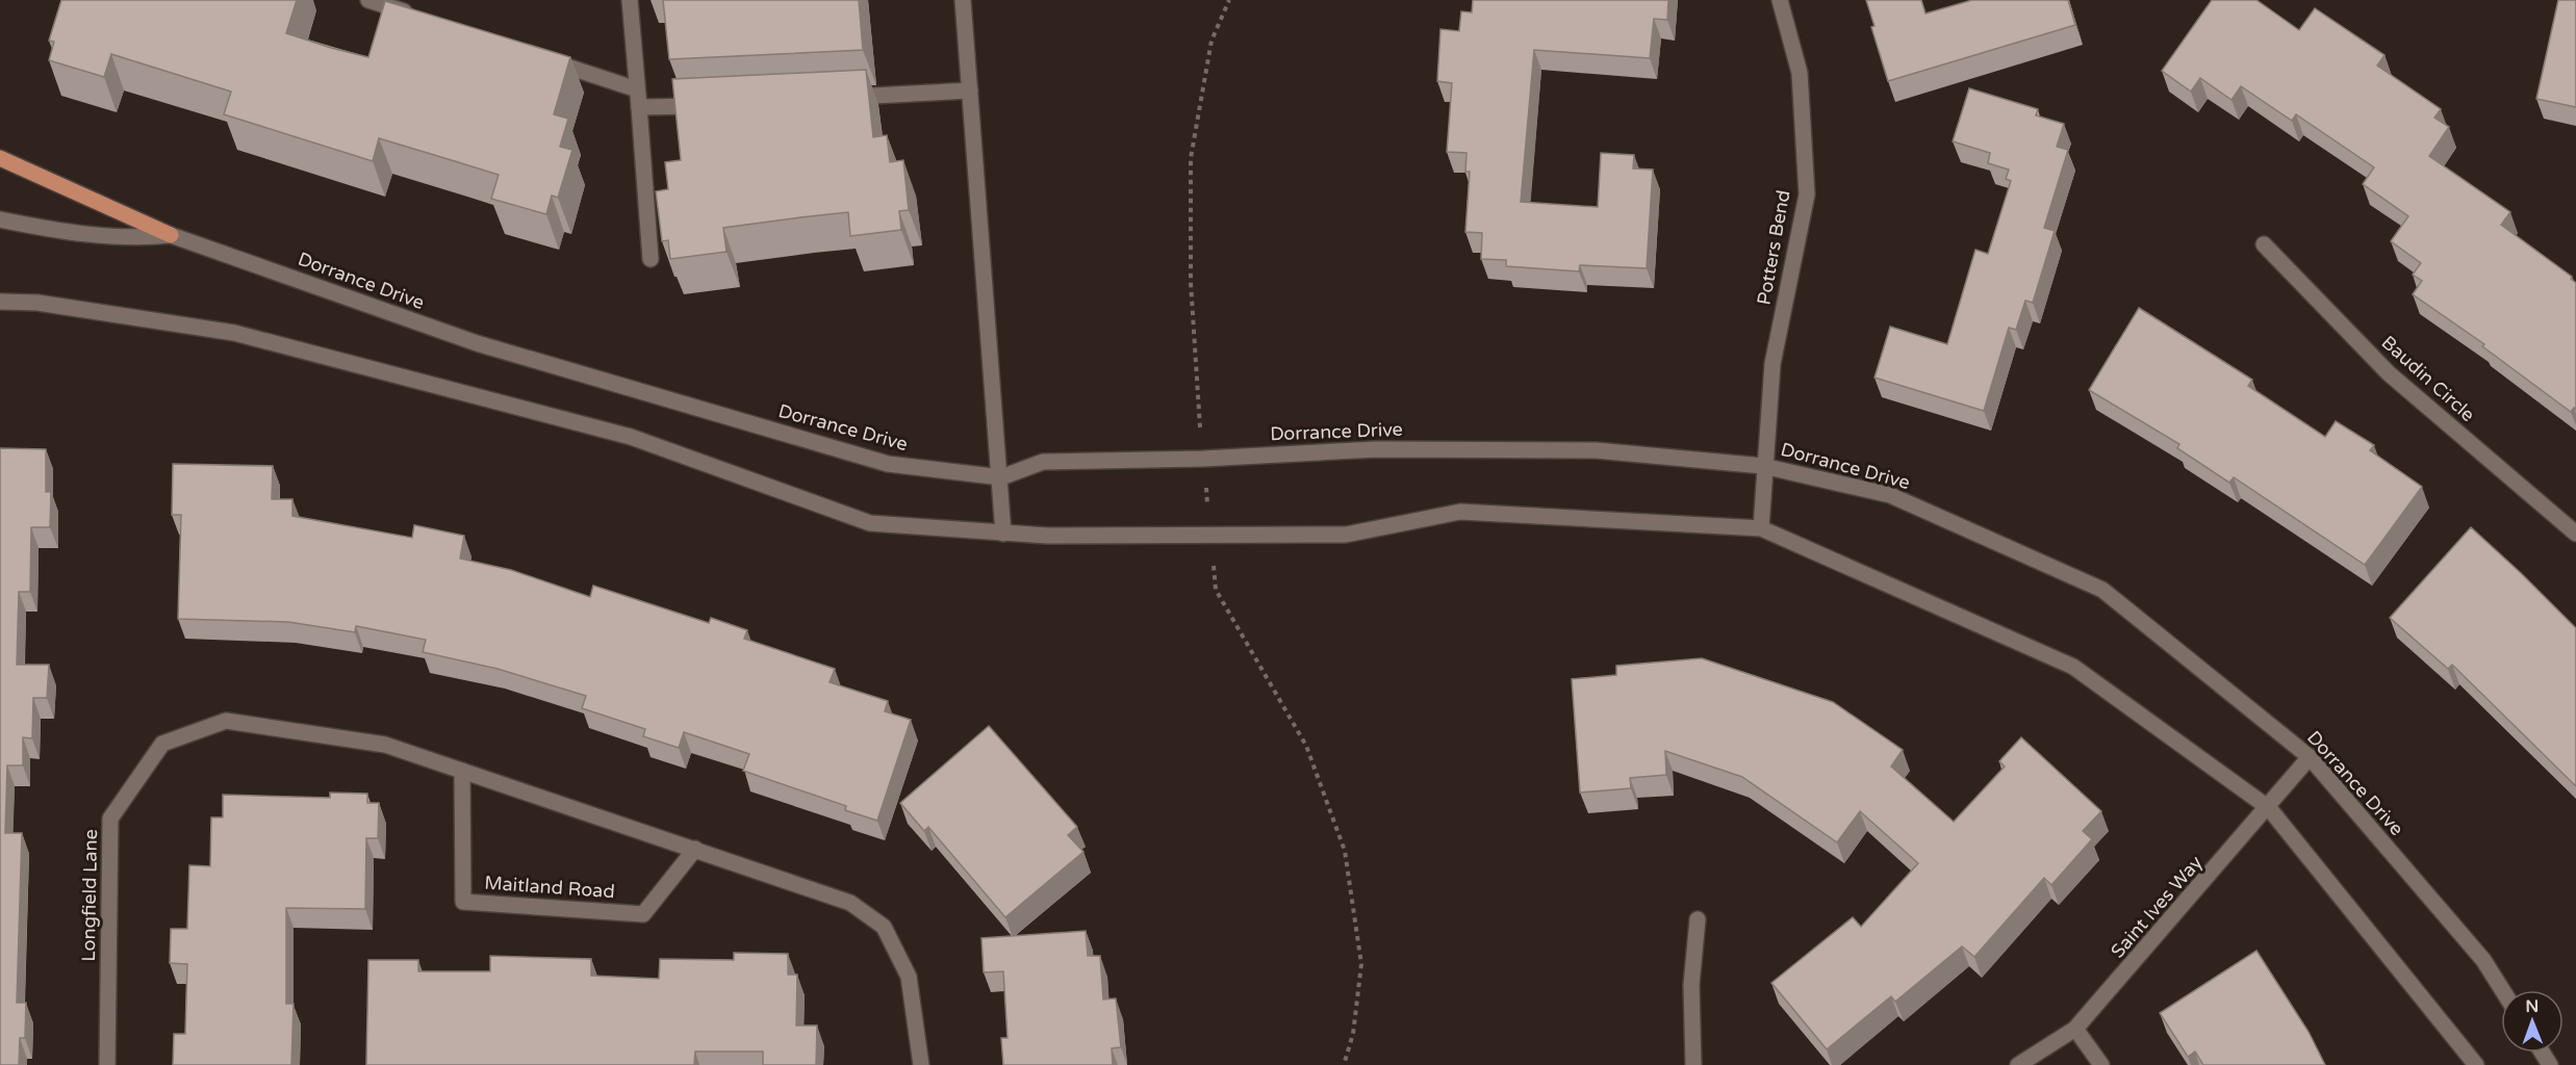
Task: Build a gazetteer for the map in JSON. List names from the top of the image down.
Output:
{
  "streets": {
    "street": [
      "Potters Bend",
      "Dorrance Drive",
      "Baudin Circle",
      "Maitland Road",
      "Longfield Lane",
      "Saint Ives Way"
    ]
  },
  "crossings": [
    ["Potters Bend", "Dorrance Drive"],
    ["Dorrance Drive", "Saint Ives Way"],
    ["Maitland Road", "Longfield Lane"]
  ],
  "north": "top"
}
